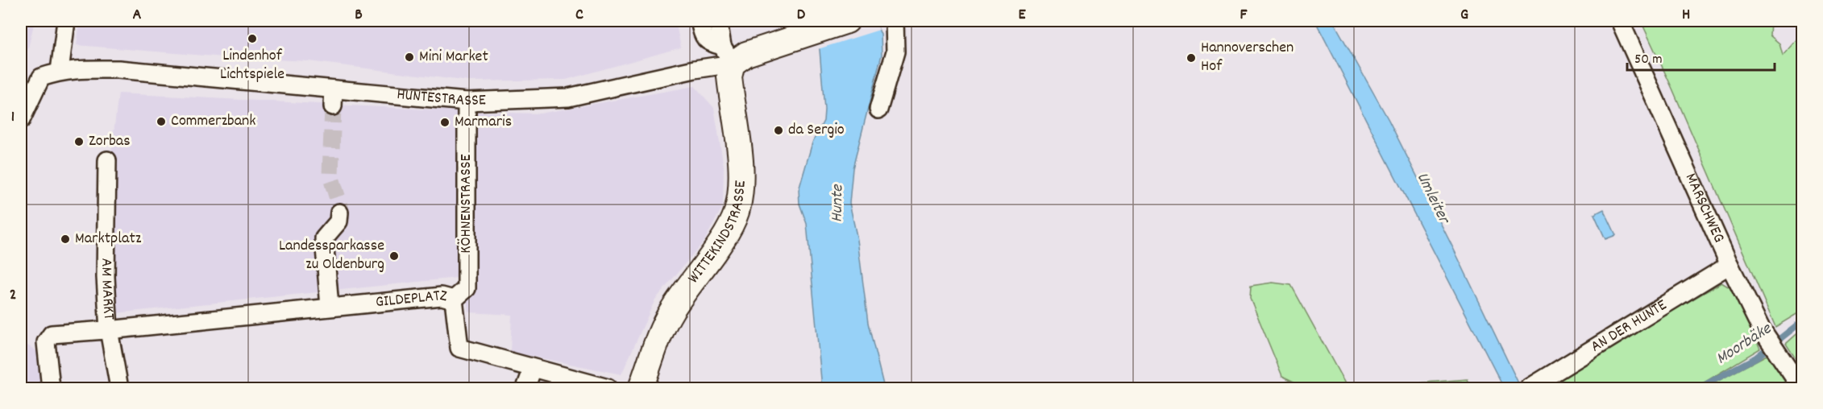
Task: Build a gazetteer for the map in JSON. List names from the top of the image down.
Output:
{
  "streets": {
    "street": [
      "HUNTESTRASSE",
      "KÖHNENSTRASSE",
      "MARSCHWEG",
      "WITTEKINDSTRASSE",
      "AM MARKT",
      "GILDEPLATZ",
      "AN DER HUNTE"
    ]
  },
  "crossings": [
    ["HUNTESTRASSE", "KÖHNENSTRASSE"],
    ["HUNTESTRASSE", "WITTEKINDSTRASSE"],
    ["KÖHNENSTRASSE", "GILDEPLATZ"],
    ["MARSCHWEG", "AN DER HUNTE"],
    ["AM MARKT", "GILDEPLATZ"]
  ],
  "water": ["Umleiter", "Hunte", "Moorbäke"],
  "places": [
    "Lindenhof Lichtspiele",
    "Mini Market",
    "Hannoverschen Hof",
    "Commerzbank",
    "Marmaris",
    "da Sergio",
    "Zorbas",
    "Marktplatz",
    "Landessparkasse zu Oldenburg"
  ],
  "scale_bar": "50 m",
  "grid": {
    "columns": [
      "A",
      "B",
      "C",
      "D",
      "E",
      "F",
      "G",
      "H"
    ],
    "rows": ["1", "2"]
  }
}
